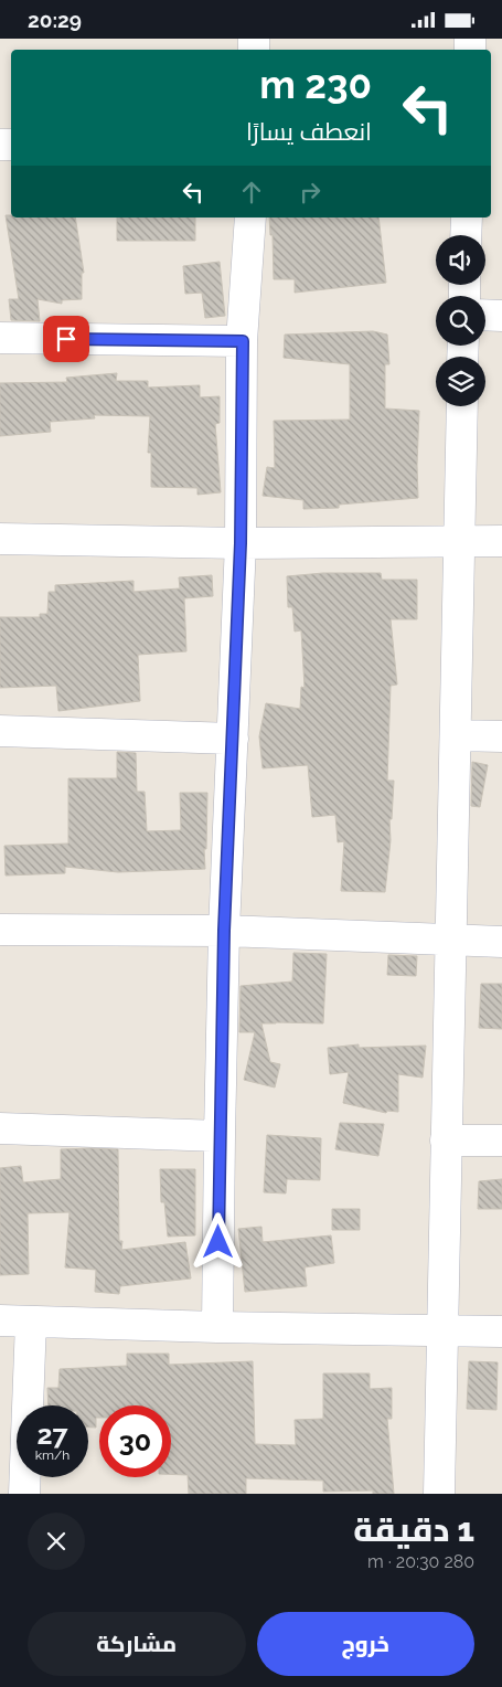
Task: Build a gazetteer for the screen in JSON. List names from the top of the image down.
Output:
{
  "page": {
    "status": "20:29",
    "turn": ["230 m", "انعطف يسارًا"],
    "speed": "27 km/h",
    "limit": "30",
    "heading": ["1 دقيقة", "280 m · 20:30"],
    "buttons": ["خروج", "مشاركة"]
  }
}
